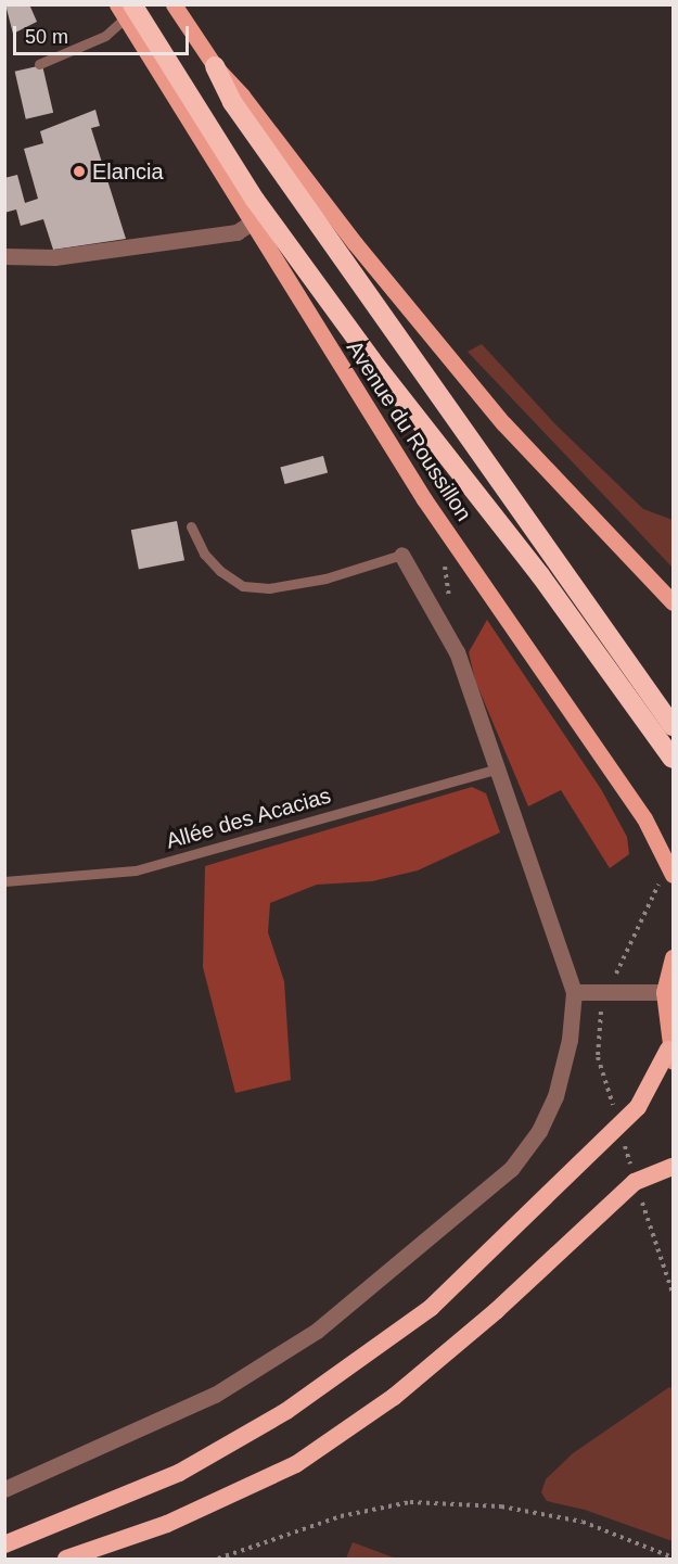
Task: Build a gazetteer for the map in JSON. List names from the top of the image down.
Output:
{
  "streets": {
    "main road": ["Avenue du Roussillon"],
    "lane": ["Allée des Acacias"]
  },
  "places": ["Elancia"],
  "scale_bar": "50 m"
}
